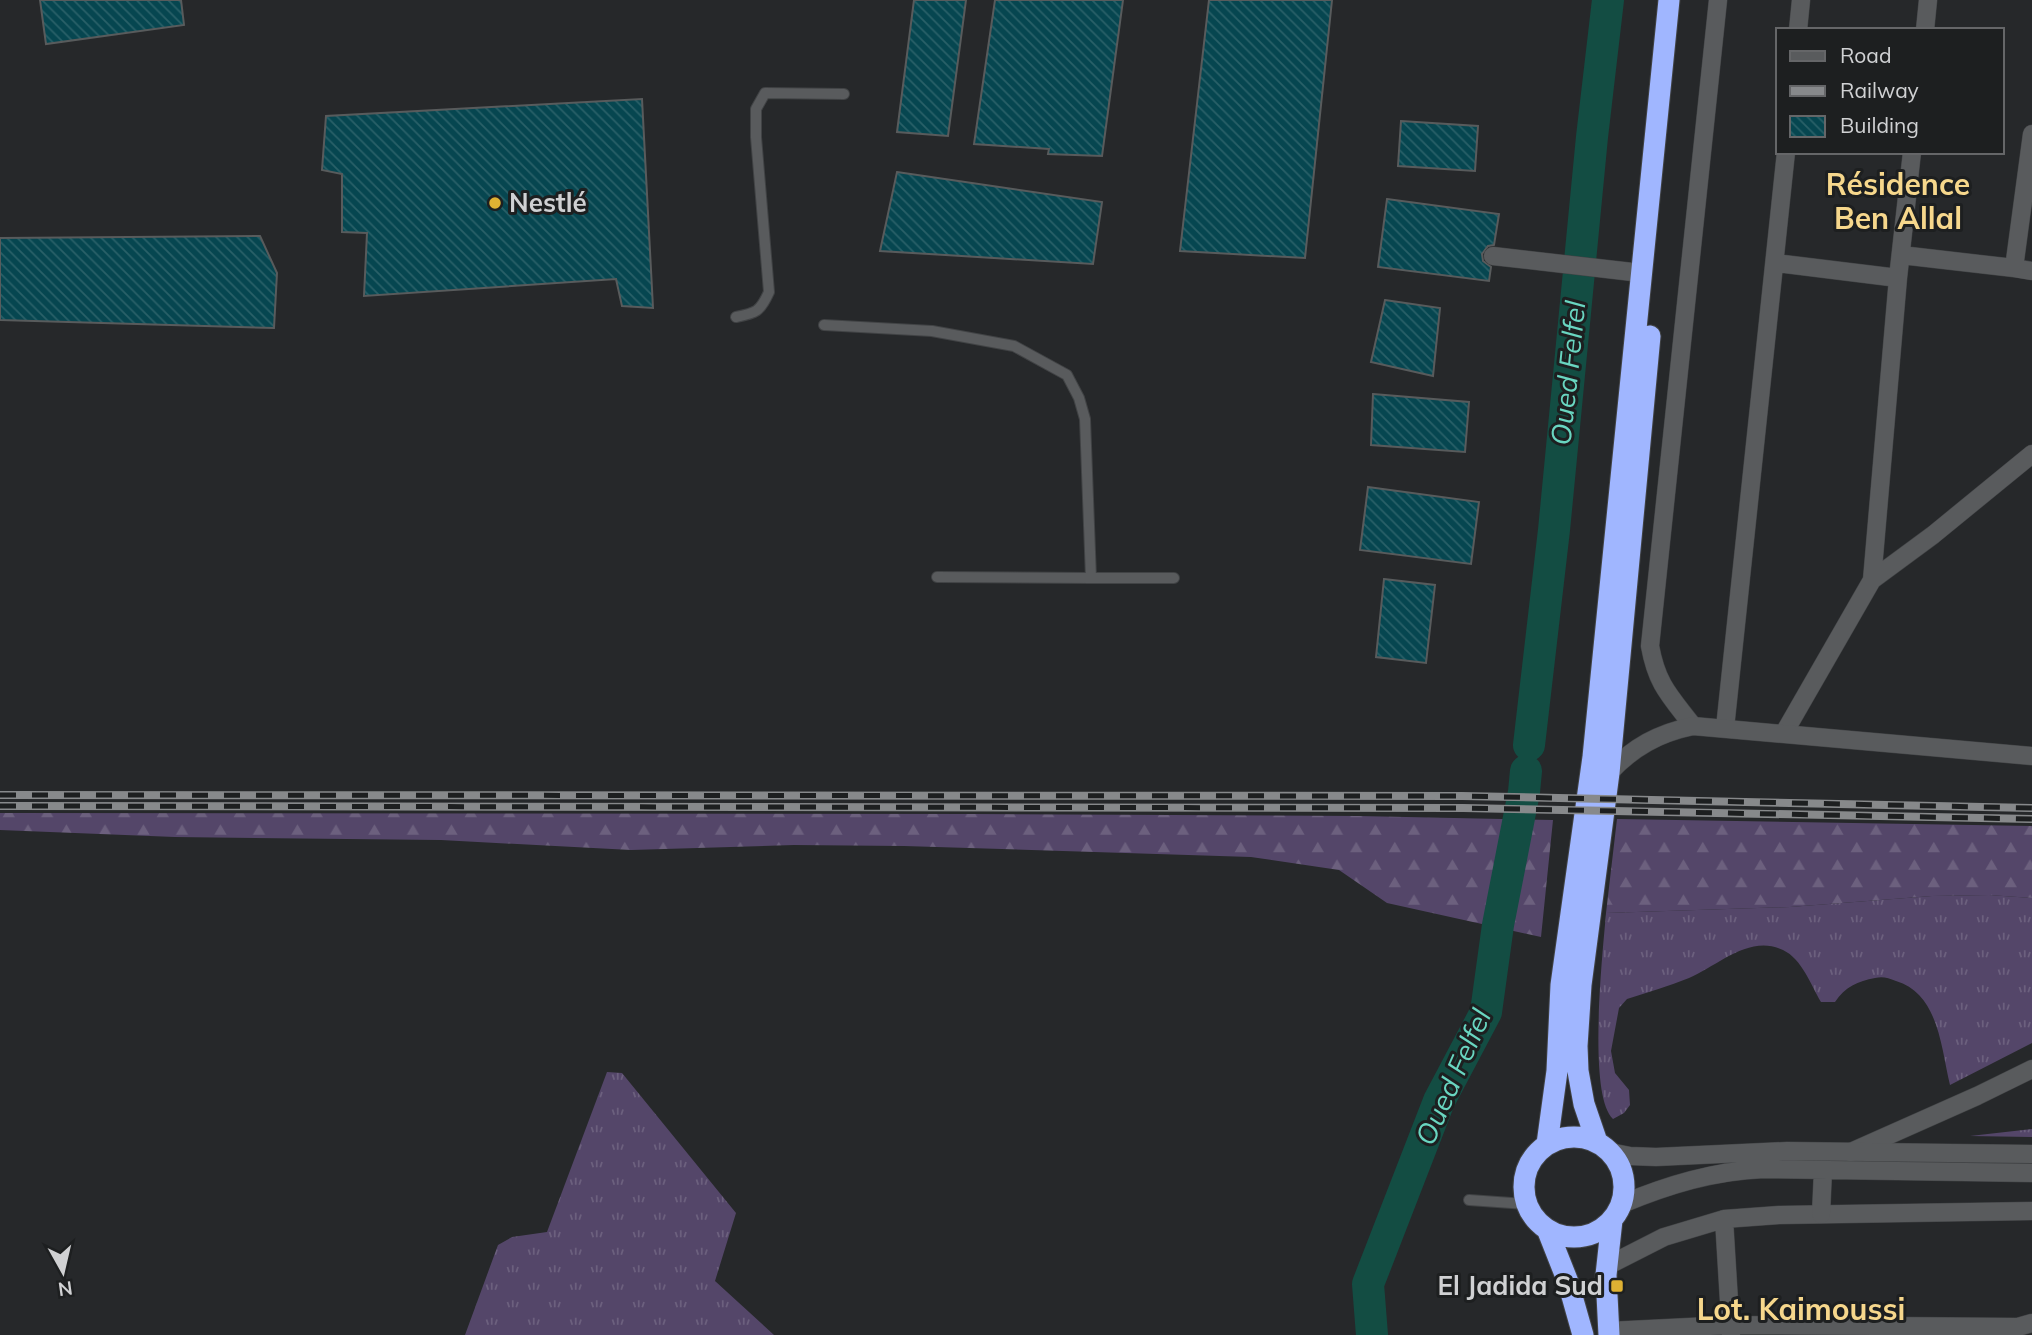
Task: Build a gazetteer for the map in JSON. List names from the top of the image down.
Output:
{
  "districts": ["Résidence Ben Allal", "Lot. Kaimoussi"],
  "water": ["Oued Felfel"],
  "places": {
    "other": ["Nestlé"],
    "transit": ["El Jadida Sud"]
  },
  "legend": ["Road", "Railway", "Building"],
  "north": "bottom"
}
